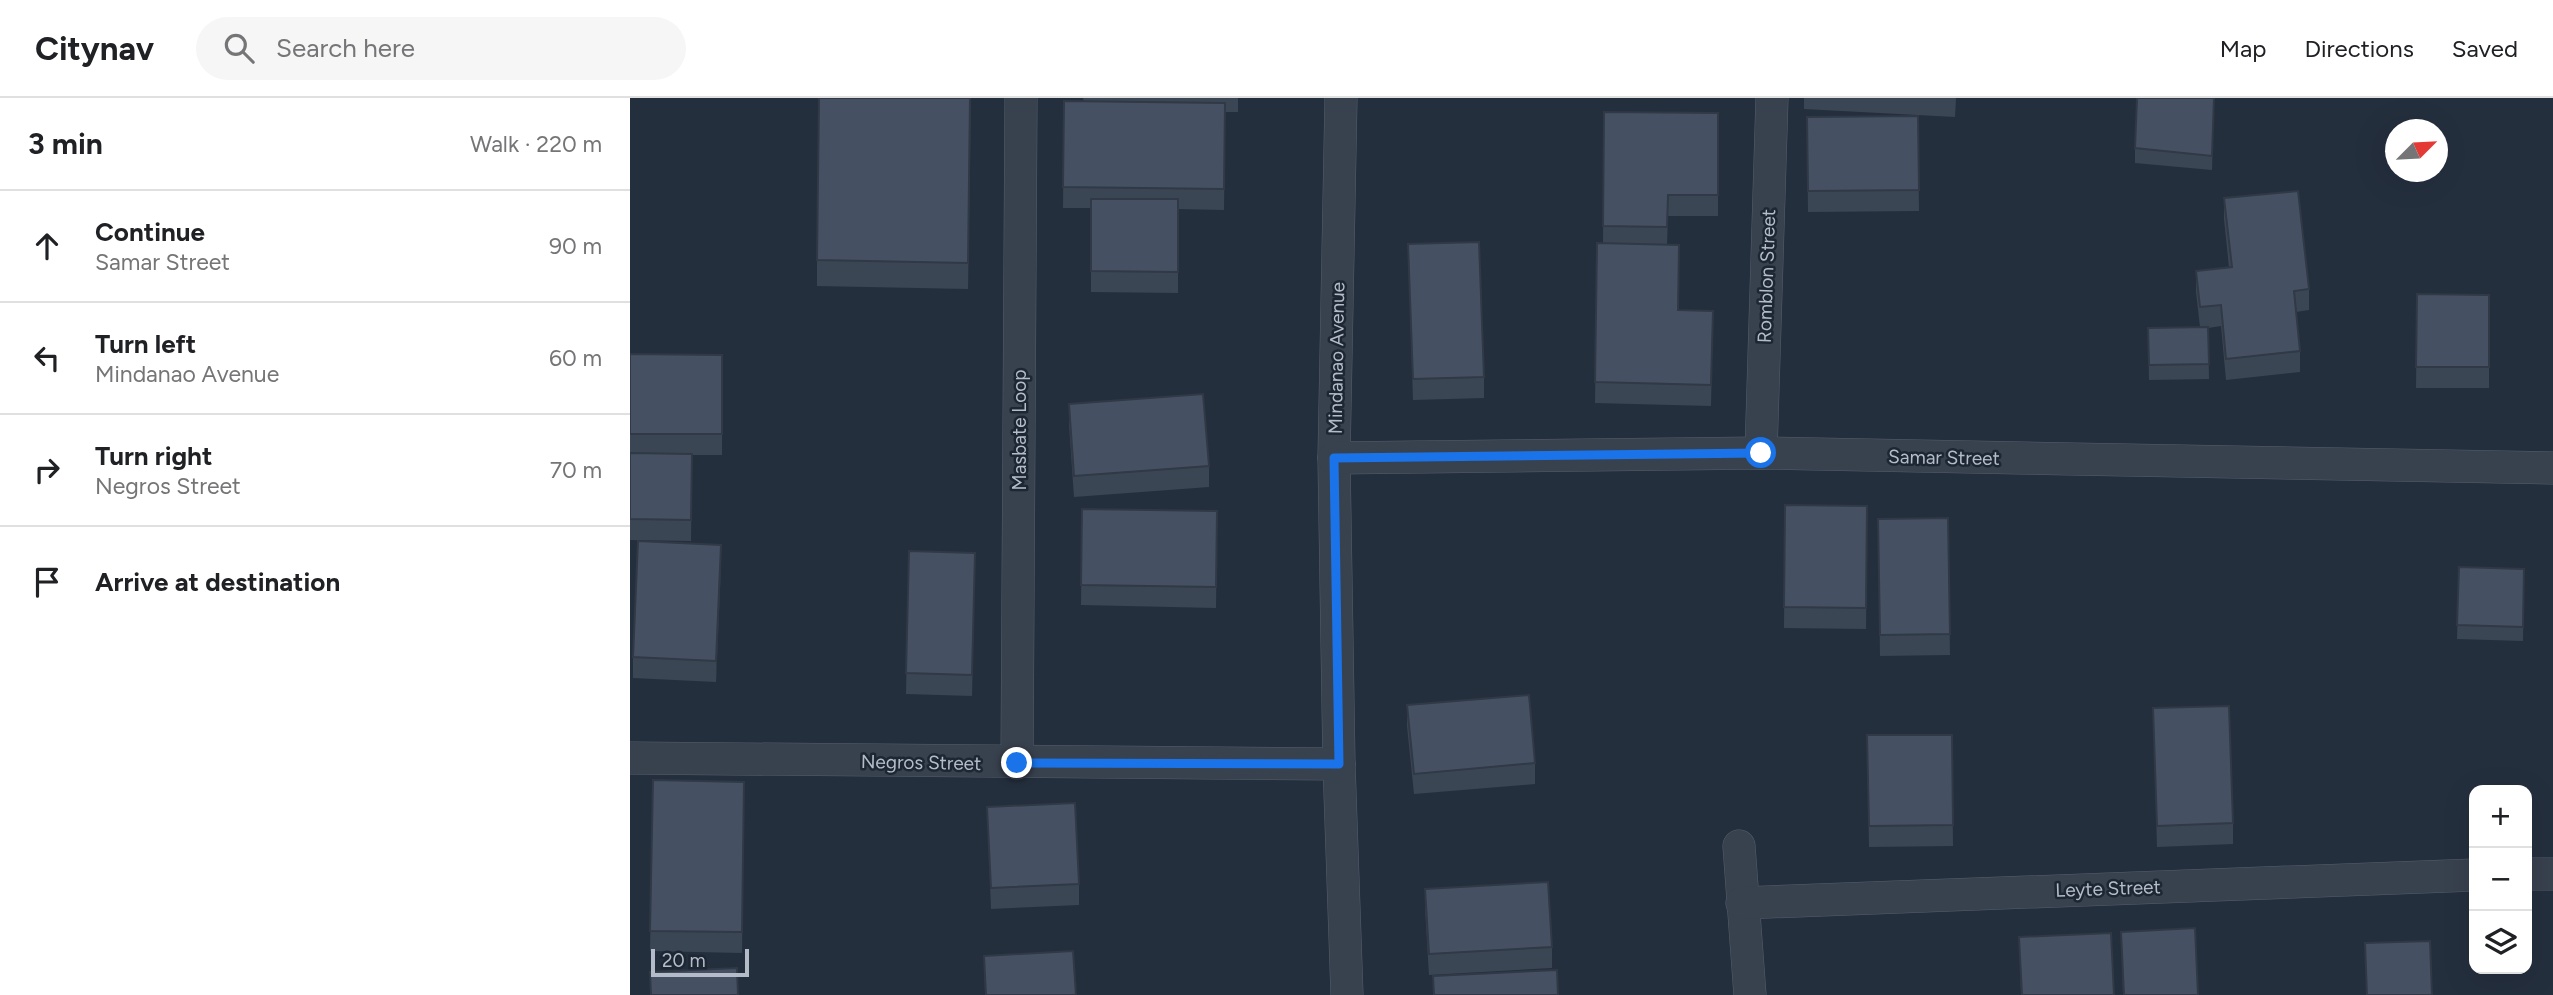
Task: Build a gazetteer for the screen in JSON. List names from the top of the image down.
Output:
{
  "streets": {
    "street": [
      "Romblon Street",
      "Mindanao Avenue",
      "Masbate Loop",
      "Samar Street",
      "Negros Street",
      "Leyte Street"
    ]
  },
  "crossings": [
    ["Romblon Street", "Samar Street"],
    ["Mindanao Avenue", "Samar Street"],
    ["Mindanao Avenue", "Negros Street"],
    ["Masbate Loop", "Negros Street"]
  ],
  "scale_bar": "20 m",
  "north": "top right",
  "page": {
    "header": "Citynav",
    "search": "Search here",
    "nav": ["Map", "Directions", "Saved"],
    "heading": ["3 min", "Walk · 220 m"],
    "list": [
      ["Continue", "Samar Street", "90 m"],
      ["Turn left", "Mindanao Avenue", "60 m"],
      ["Turn right", "Negros Street", "70 m"],
      "Arrive at destination"
    ],
    "map_buttons": ["+", "−"],
    "scale": "20 m"
  }
}
